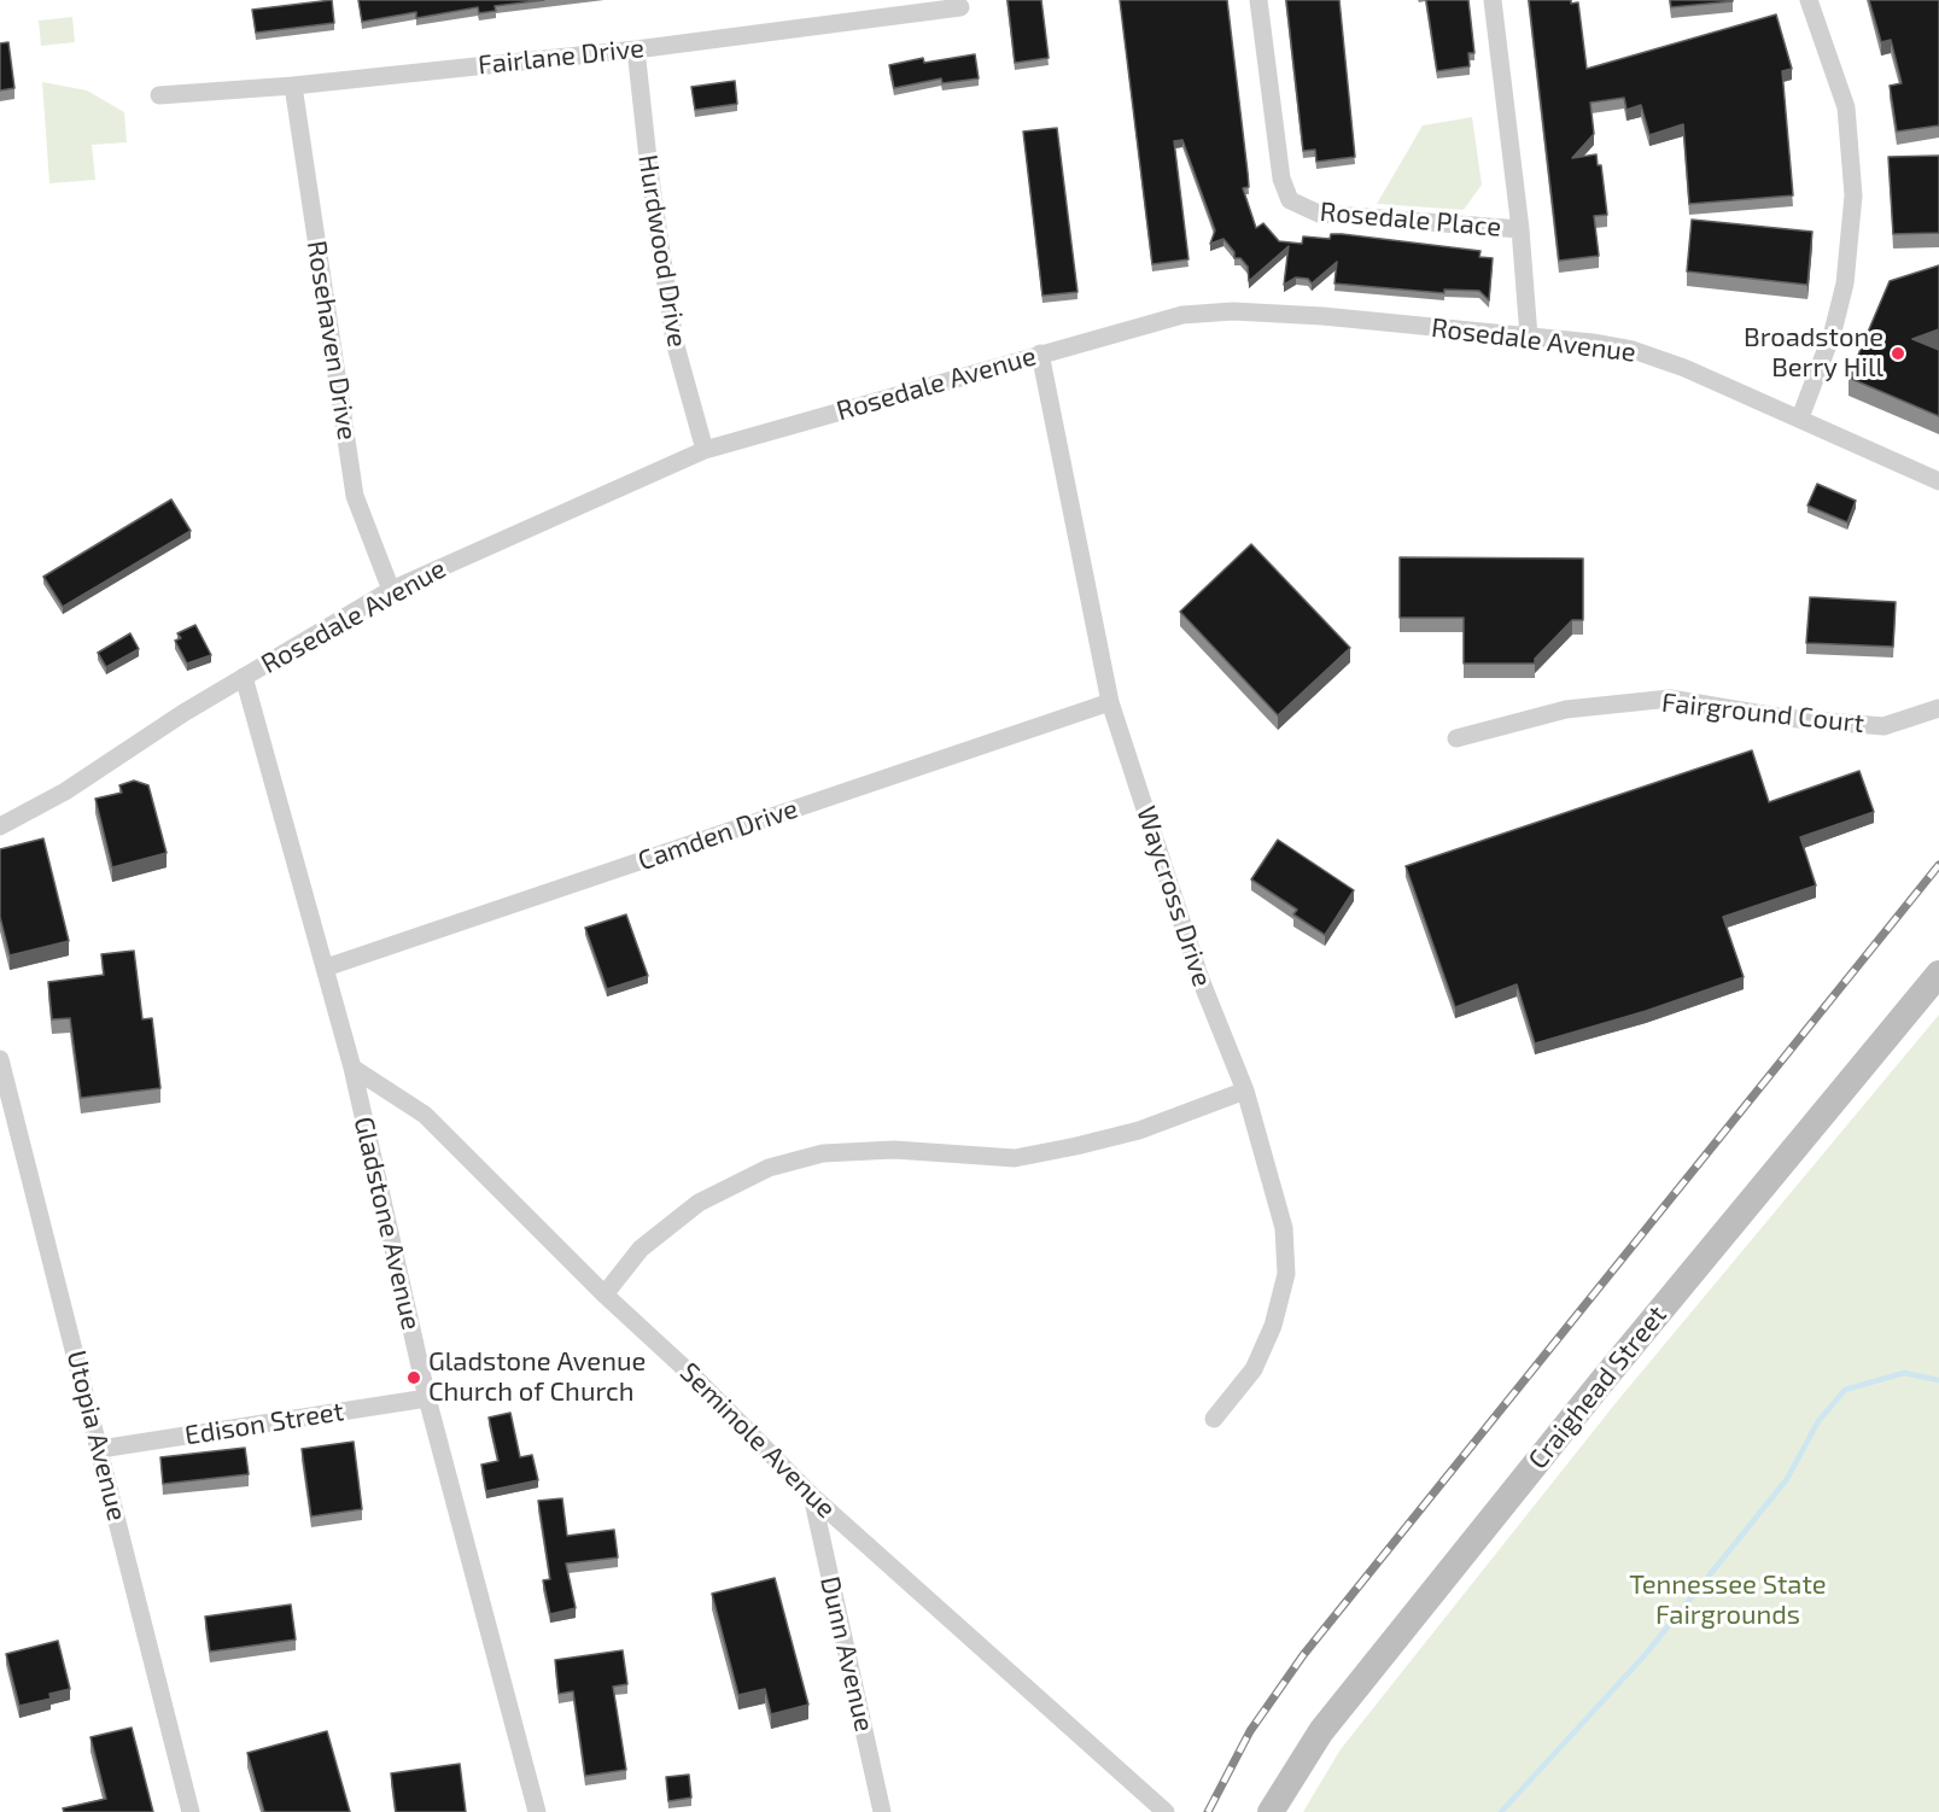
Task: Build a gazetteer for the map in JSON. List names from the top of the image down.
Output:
{
  "streets": {
    "street": [
      "Fairlane Drive",
      "Rosedale Place",
      "Hurdwood Drive",
      "Rosehaven Drive",
      "Rosedale Avenue",
      "Fairground Court",
      "Camden Drive",
      "Waycross Drive",
      "Gladstone Avenue",
      "Craighead Street",
      "Edison Street",
      "Utopia Avenue",
      "Seminole Avenue",
      "Dunn Avenue"
    ]
  },
  "crossings": [
    ["Fairlane Drive", "Hurdwood Drive"],
    ["Fairlane Drive", "Rosehaven Drive"],
    ["Rosedale Place", "Rosedale Avenue"],
    ["Hurdwood Drive", "Rosedale Avenue"],
    ["Rosehaven Drive", "Rosedale Avenue"],
    ["Rosedale Avenue", "Waycross Drive"],
    ["Rosedale Avenue", "Gladstone Avenue"],
    ["Camden Drive", "Waycross Drive"],
    ["Camden Drive", "Gladstone Avenue"],
    ["Gladstone Avenue", "Edison Street"],
    ["Gladstone Avenue", "Seminole Avenue"],
    ["Edison Street", "Utopia Avenue"],
    ["Seminole Avenue", "Dunn Avenue"]
  ],
  "parks": ["Tennessee State Fairgrounds"],
  "places": ["Broadstone Berry Hill", "Gladstone Avenue Church of Church"]
}
